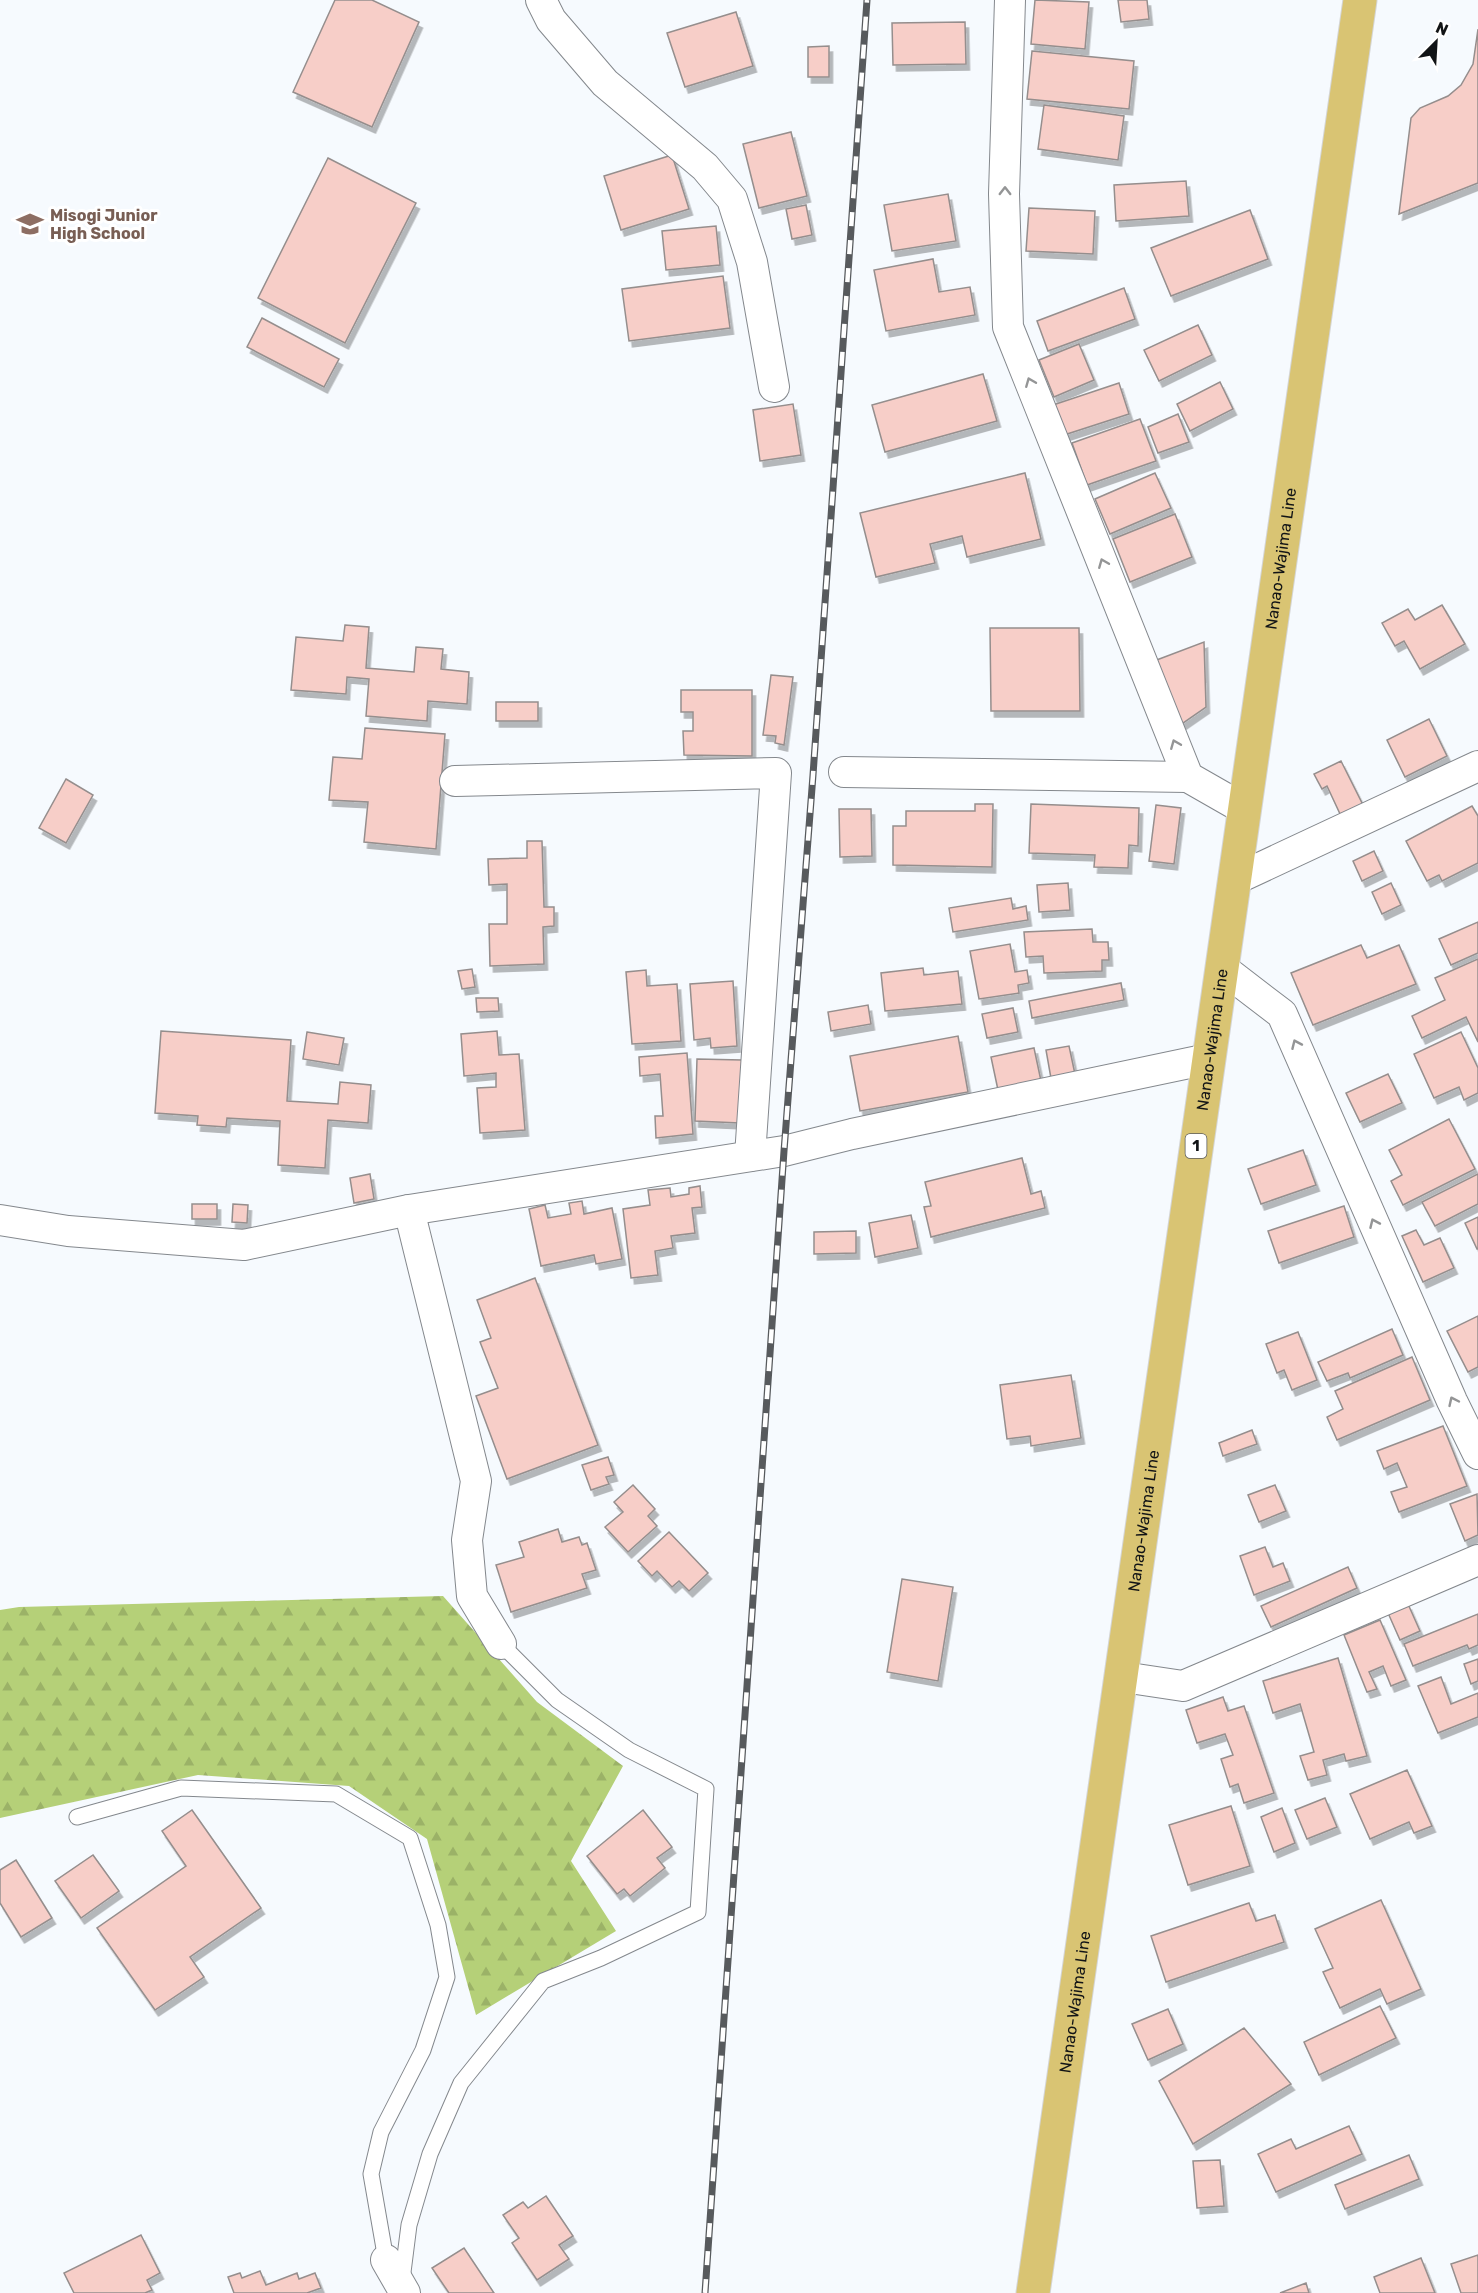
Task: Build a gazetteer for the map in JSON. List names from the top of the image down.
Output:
{
  "streets": {
    "main road": ["Nanao-Wajima Line", "1"]
  },
  "places": {
    "school or university": ["Misogi Junior High School"]
  },
  "north": "top right"
}
